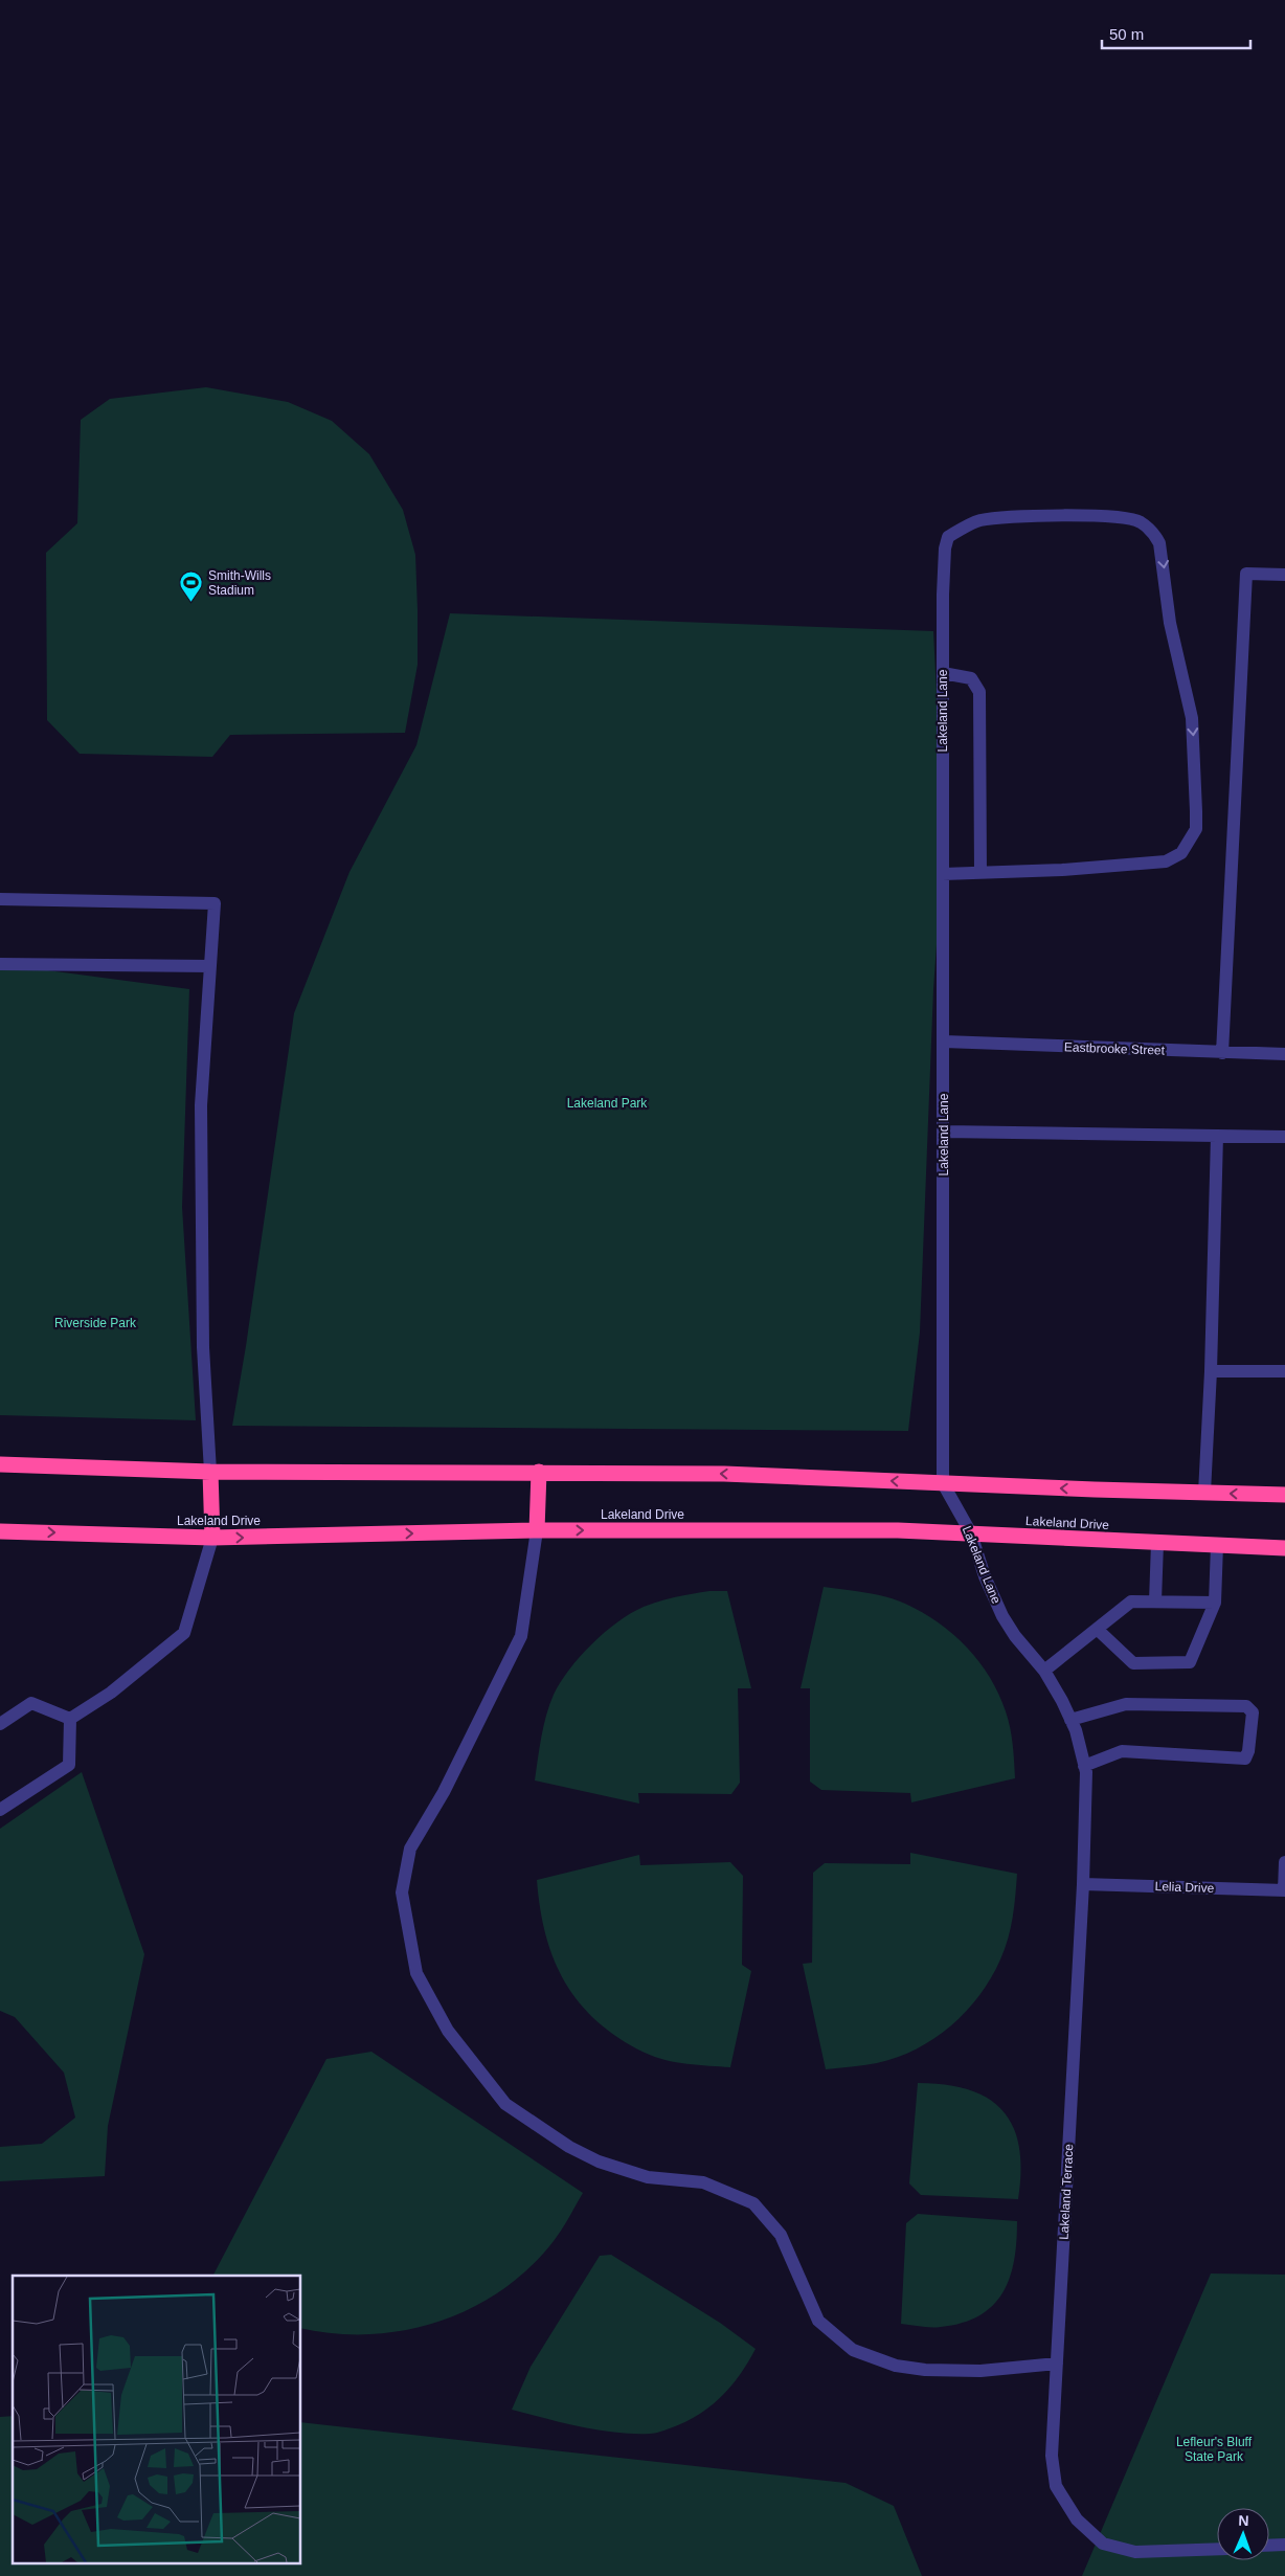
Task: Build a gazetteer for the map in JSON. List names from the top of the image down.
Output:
{
  "streets": {
    "highway": ["Lakeland Drive"],
    "street": [
      "Lakeland Lane",
      "Eastbrooke Street",
      "Lelia Drive",
      "Lakeland Terrace"
    ]
  },
  "crossings": [
    ["Lakeland Lane", "Eastbrooke Street"],
    ["Lakeland Lane", "Lakeland Drive"],
    ["Lakeland Lane", "Lakeland Terrace"],
    ["Lelia Drive", "Lakeland Terrace"]
  ],
  "parks": ["Lakeland Park", "Riverside Park", "Lefleur's Bluff State Park"],
  "places": {
    "sports": ["Smith-Wills Stadium"]
  },
  "scale_bar": "50 m",
  "north": "top"
}
